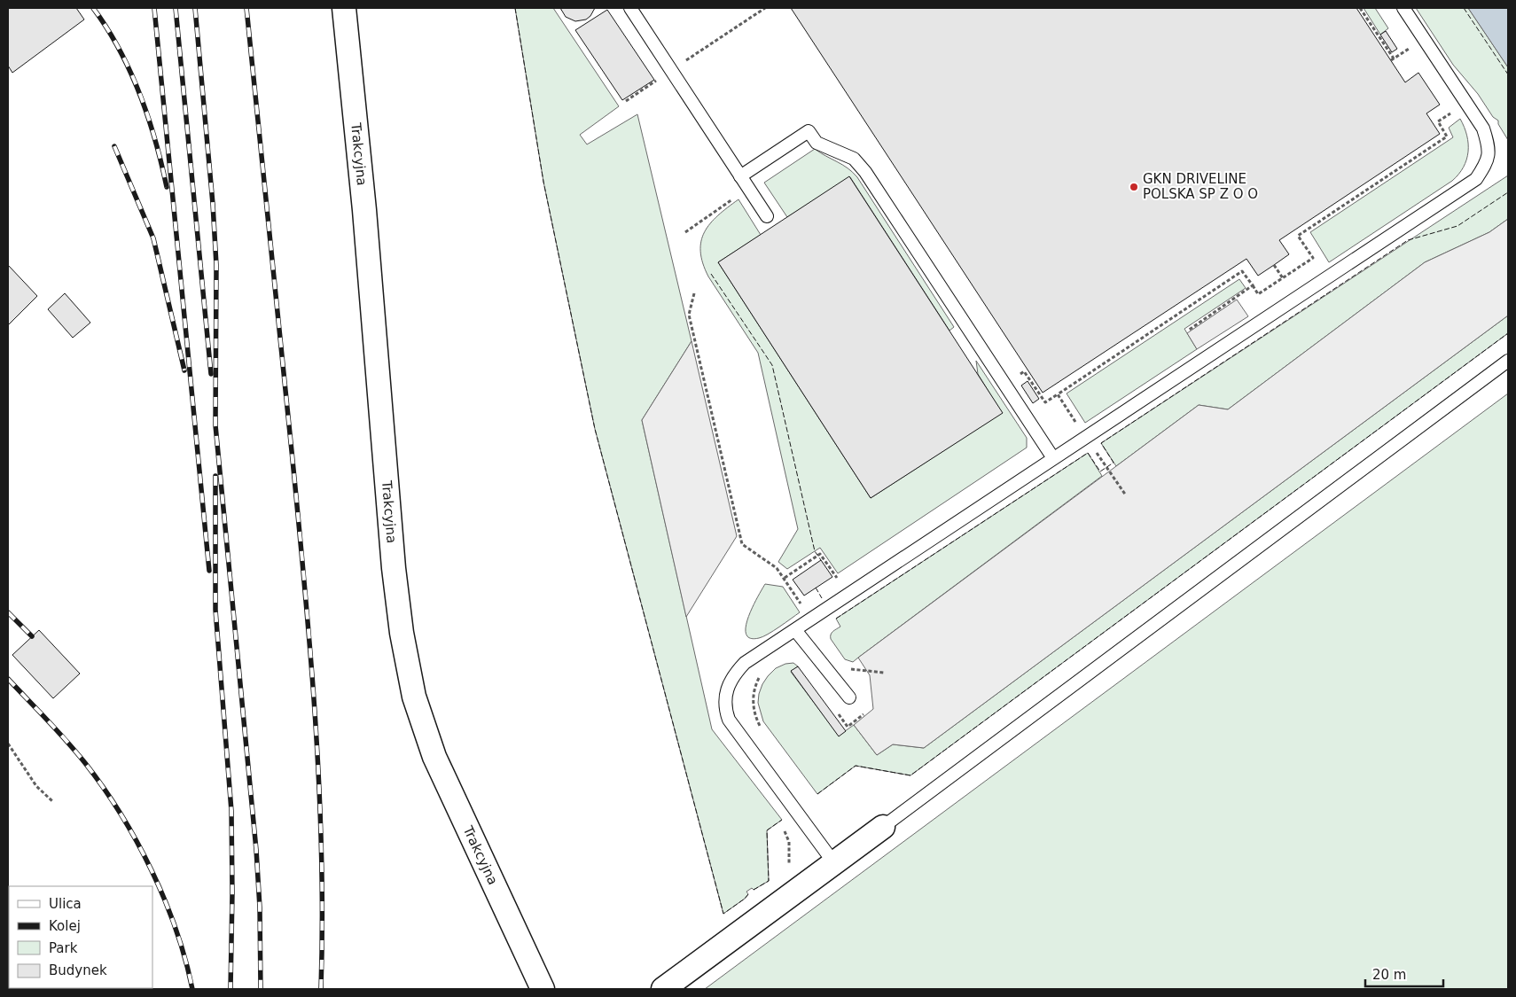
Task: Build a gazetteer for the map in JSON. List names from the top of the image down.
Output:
{
  "streets": {
    "street": ["Trakcyjna"]
  },
  "places": ["GKN DRIVELINE POLSKA SP Z O O"],
  "legend": [
    "Ulica",
    "Kolej",
    "Park",
    "Budynek"
  ],
  "scale_bar": "20 m"
}
